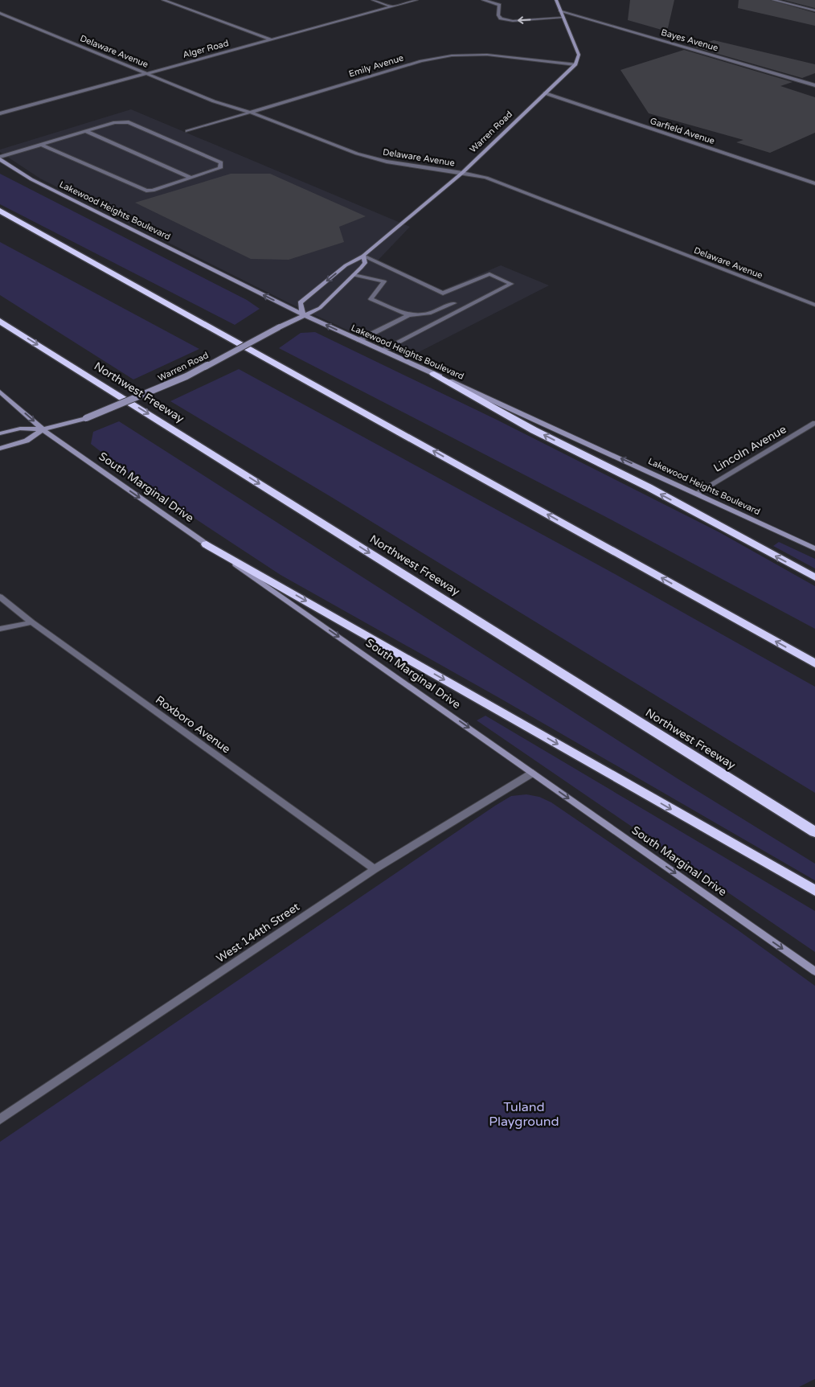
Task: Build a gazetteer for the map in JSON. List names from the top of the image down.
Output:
{
  "streets": {
    "highway": ["Northwest Freeway"],
    "main road": ["Warren Road", "Lakewood Heights Boulevard", "South Marginal Drive"],
    "street": [
      "Bayes Avenue",
      "Alger Road",
      "Delaware Avenue",
      "Emily Avenue",
      "Garfield Avenue",
      "Lincoln Avenue",
      "Roxboro Avenue",
      "West 144th Street"
    ]
  },
  "crossings": [
    ["Alger Road", "Delaware Avenue"],
    ["Delaware Avenue", "Emily Avenue"],
    ["Delaware Avenue", "Warren Road"],
    ["Emily Avenue", "Warren Road"],
    ["Garfield Avenue", "Warren Road"],
    ["Warren Road", "Lakewood Heights Boulevard"],
    ["Warren Road", "South Marginal Drive"],
    ["Lakewood Heights Boulevard", "Lincoln Avenue"],
    ["South Marginal Drive", "West 144th Street"],
    ["Roxboro Avenue", "West 144th Street"]
  ],
  "one_way": ["Lakewood Heights Boulevard", "South Marginal Drive"],
  "parks": ["Tuland Playground"]
}
